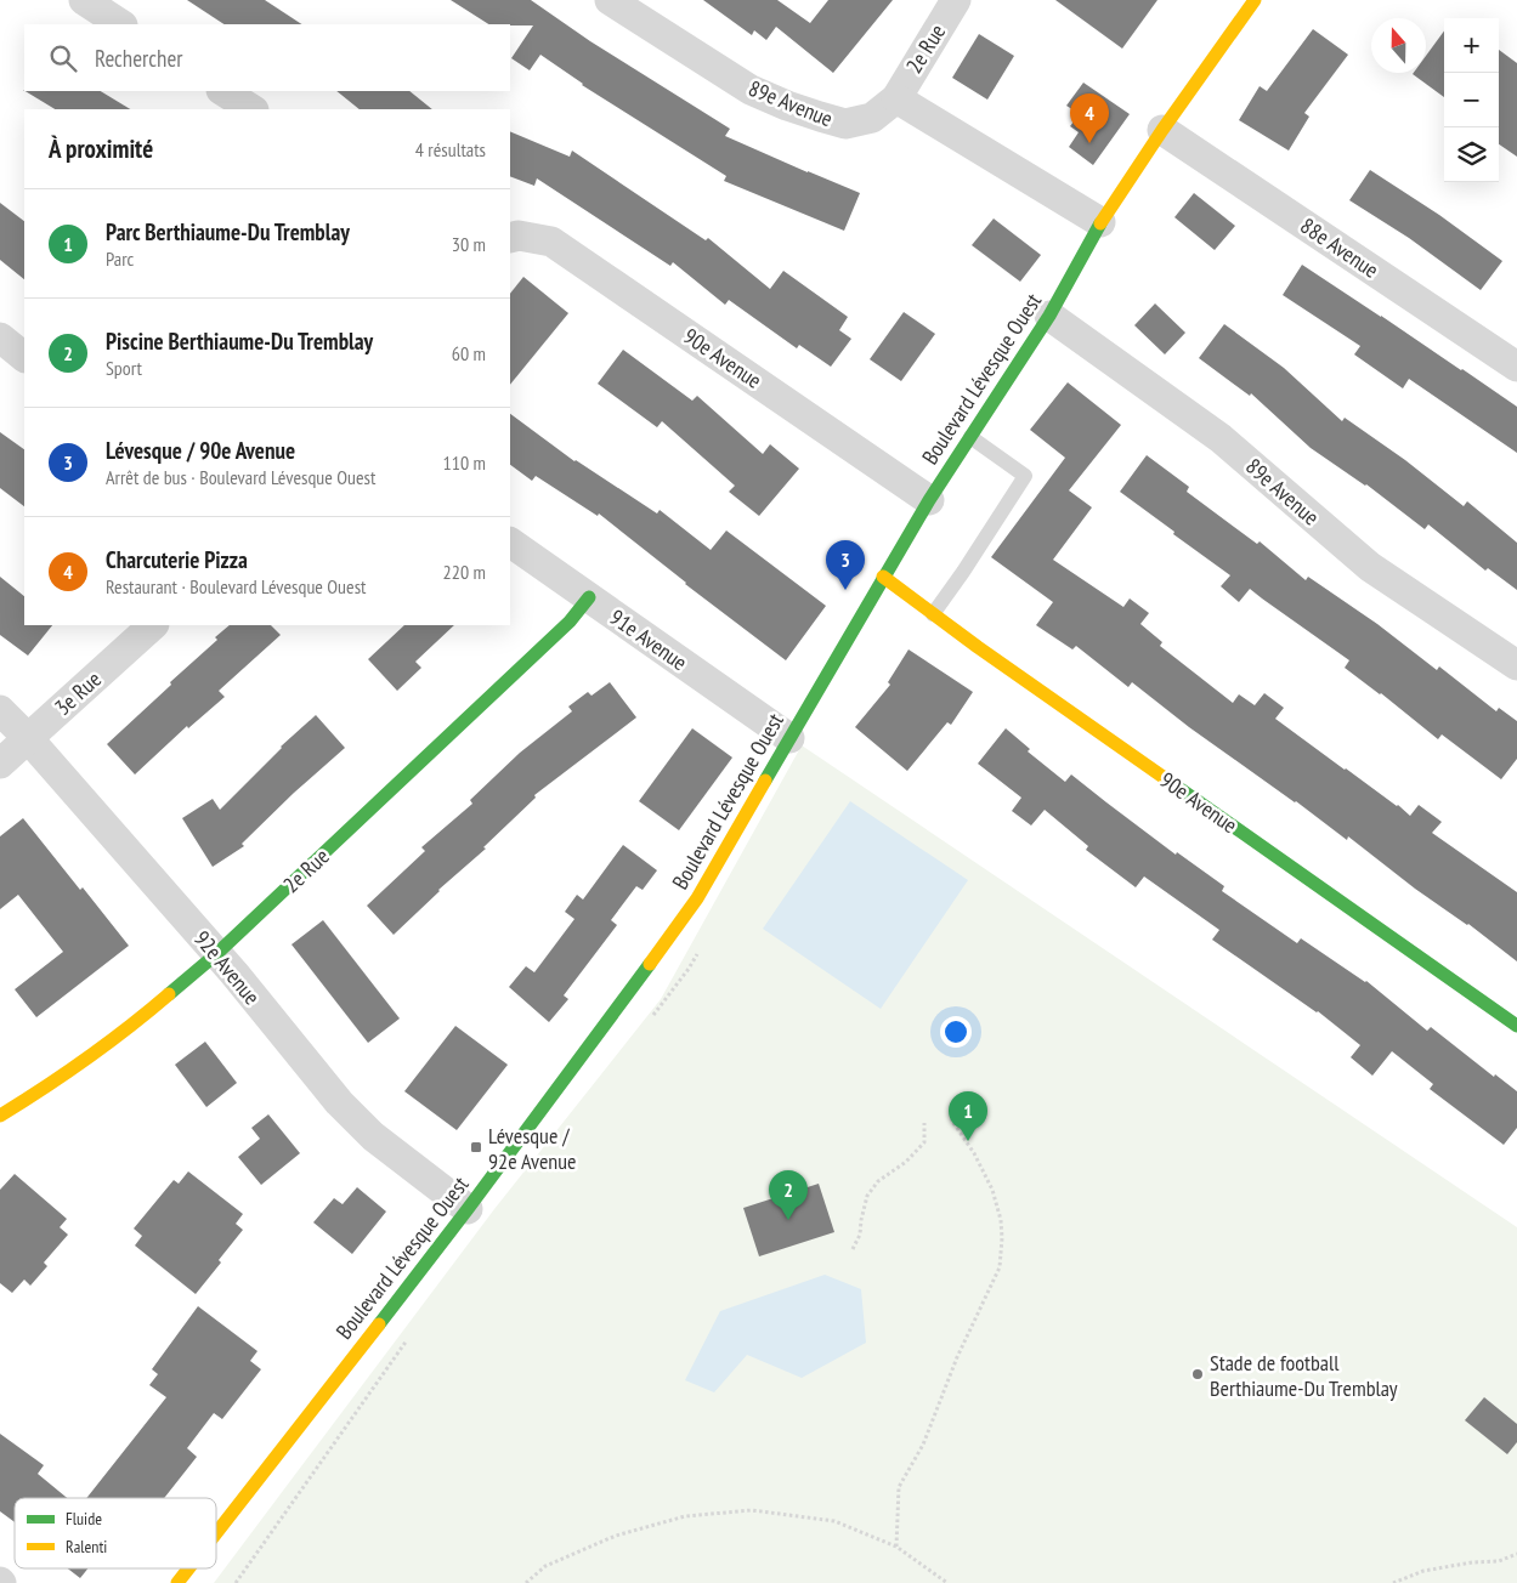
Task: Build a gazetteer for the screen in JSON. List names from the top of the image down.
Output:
{
  "streets": {
    "street": [
      "2e Rue",
      "89e Avenue",
      "88e Avenue",
      "90e Avenue",
      "Boulevard Lévesque Ouest",
      "91e Avenue",
      "3e Rue",
      "92e Avenue"
    ]
  },
  "crossings": [
    ["2e Rue", "89e Avenue"],
    ["2e Rue", "91e Avenue"],
    ["2e Rue", "92e Avenue"],
    ["89e Avenue", "Boulevard Lévesque Ouest"],
    ["88e Avenue", "Boulevard Lévesque Ouest"],
    ["90e Avenue", "Boulevard Lévesque Ouest"],
    ["Boulevard Lévesque Ouest", "91e Avenue"],
    ["Boulevard Lévesque Ouest", "92e Avenue"],
    ["3e Rue", "92e Avenue"]
  ],
  "places": {
    "transit": ["Lévesque / 92e Avenue"],
    "other": ["Stade de football Berthiaume-Du Tremblay"]
  },
  "legend": ["Fluide", "Ralenti"],
  "north": "top",
  "page": {
    "map_buttons": ["+", "−"],
    "search": "Rechercher",
    "pins": [
      "4",
      "3",
      "1",
      "2"
    ],
    "heading": ["À proximité", "4 résultats"],
    "list": [
      {
        "mark": "1",
        "name": "Parc Berthiaume-Du Tremblay",
        "note": "Parc",
        "value": "30 m"
      },
      {
        "mark": "2",
        "name": "Piscine Berthiaume-Du Tremblay",
        "note": "Sport",
        "value": "60 m"
      },
      {
        "mark": "3",
        "name": "Lévesque / 90e Avenue",
        "note": "Arrêt de bus · Boulevard Lévesque Ouest",
        "value": "110 m"
      },
      {
        "mark": "4",
        "name": "Charcuterie Pizza",
        "note": "Restaurant · Boulevard Lévesque Ouest",
        "value": "220 m"
      }
    ]
  }
}
